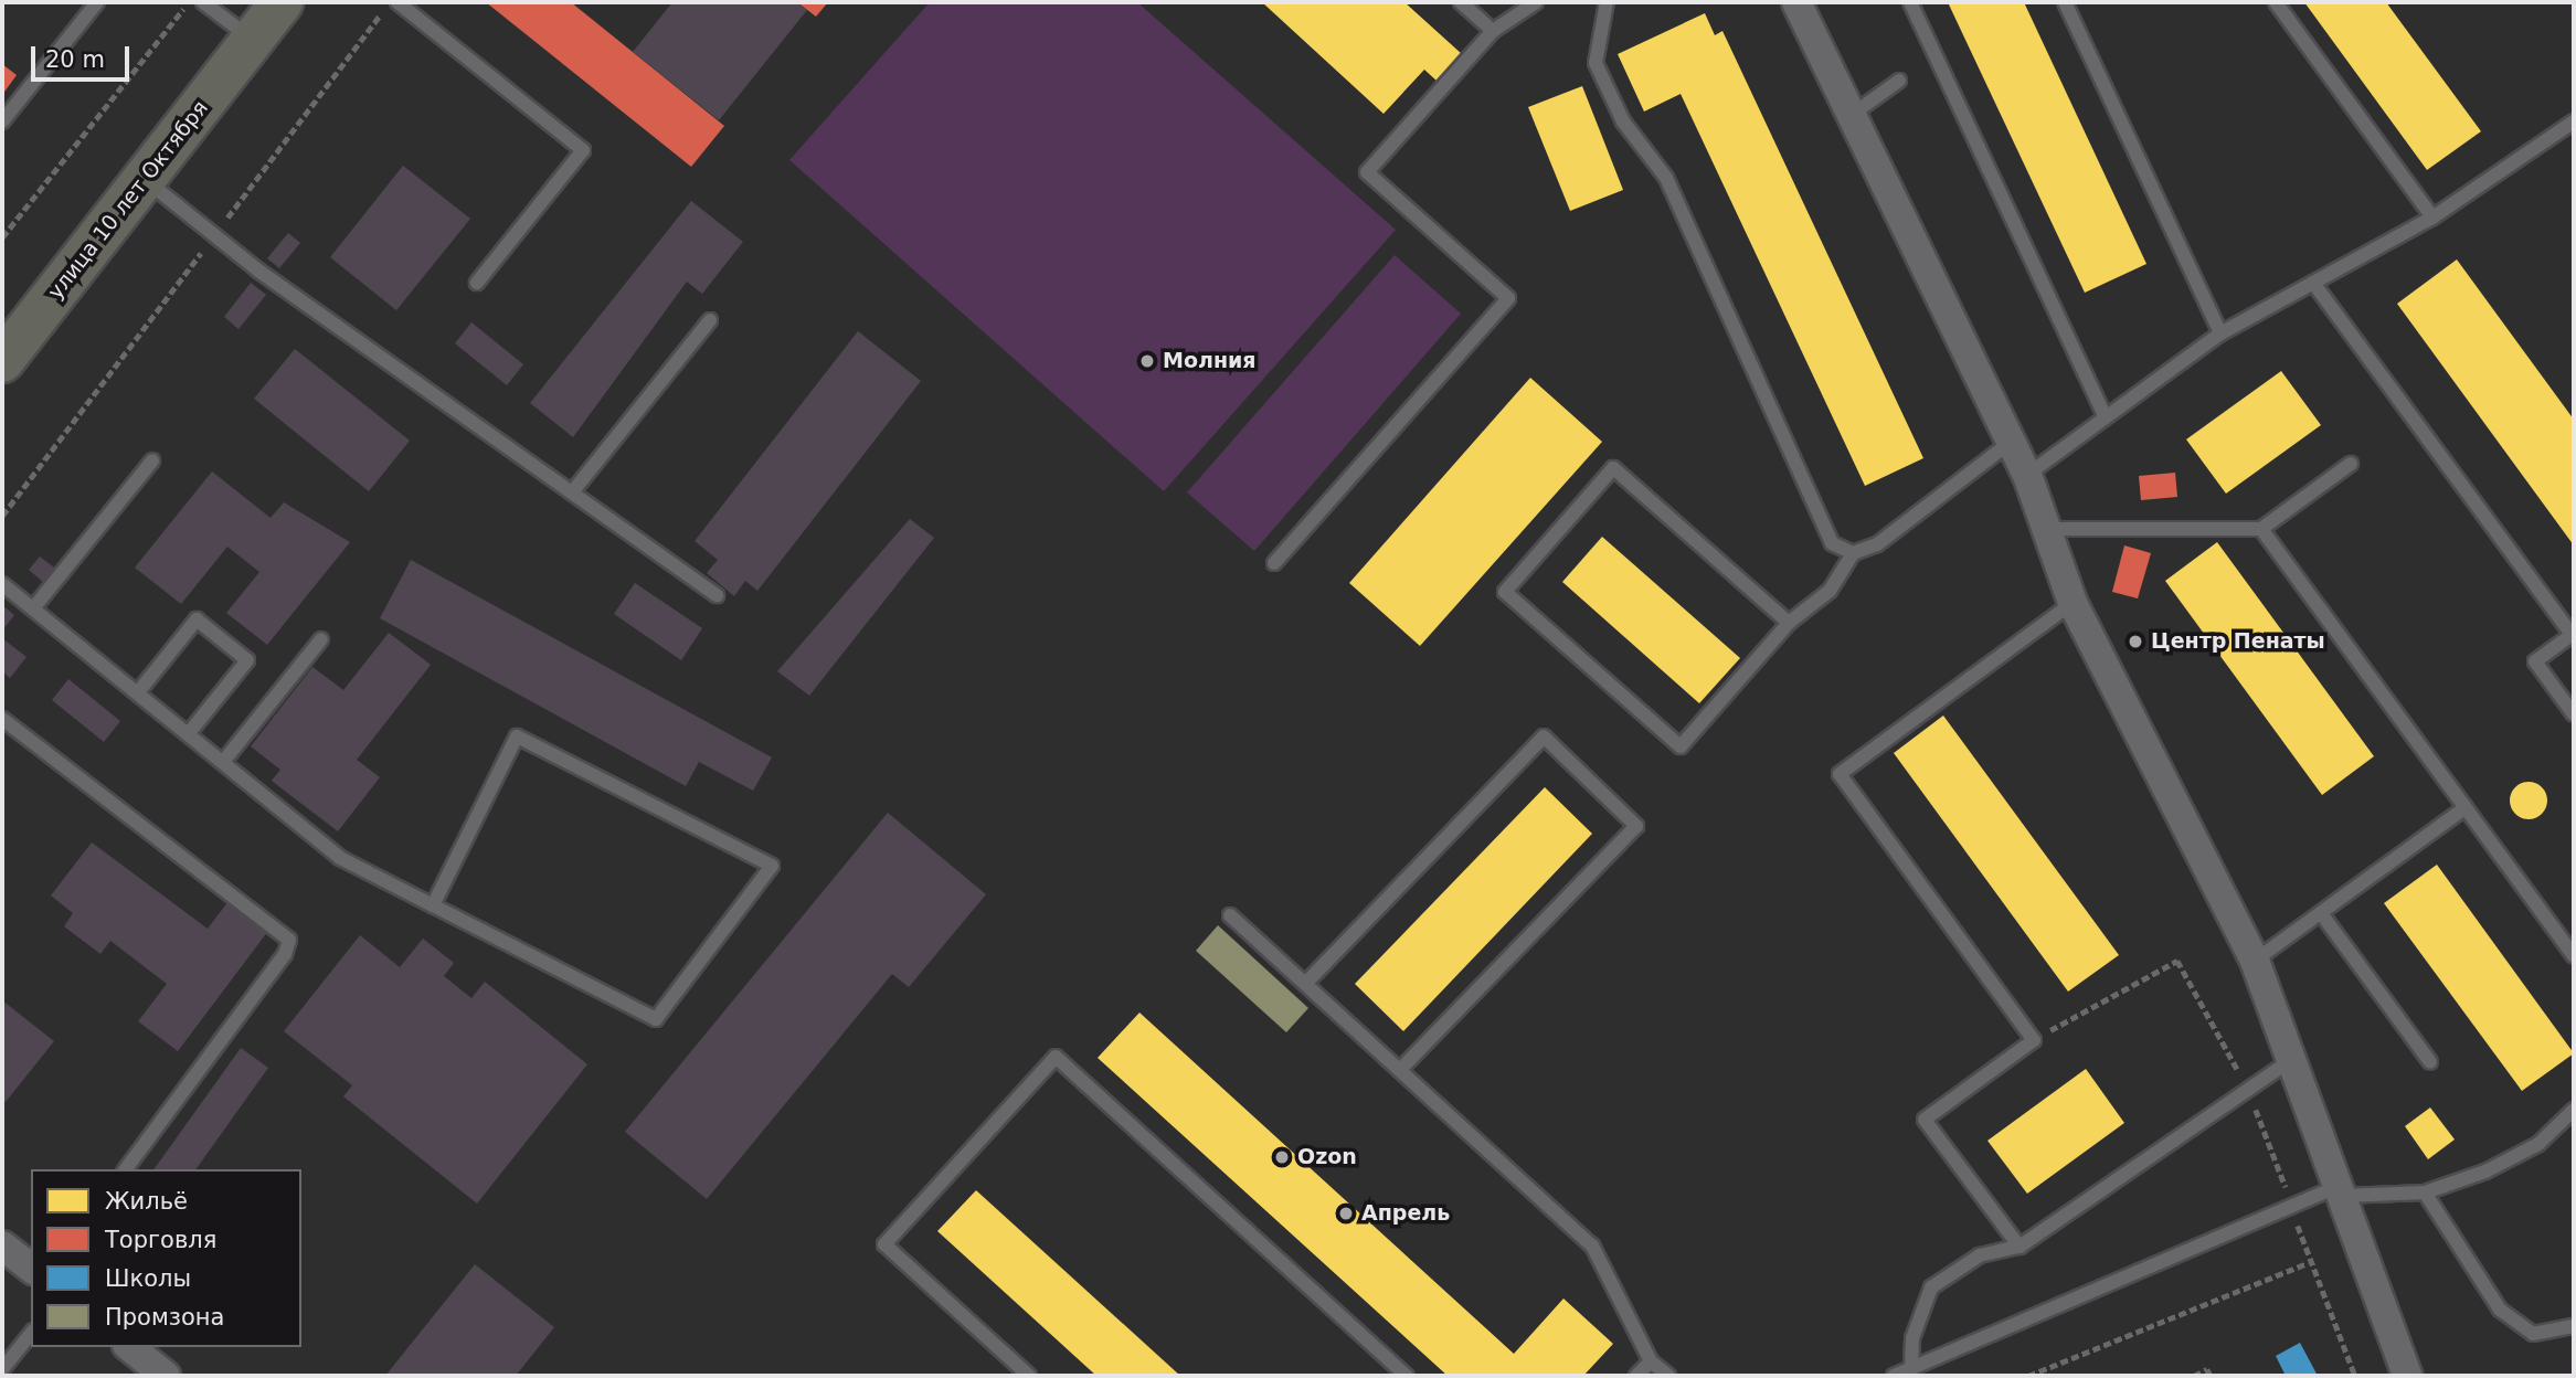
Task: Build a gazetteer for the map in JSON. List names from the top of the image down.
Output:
{
  "streets": {
    "main road": ["улица 10 лет Октября"]
  },
  "places": [
    "Молния",
    "Центр Пенаты",
    "Ozon",
    "Апрель"
  ],
  "legend": [
    "Жильё",
    "Торговля",
    "Школы",
    "Промзона"
  ],
  "scale_bar": "20 m"
}
